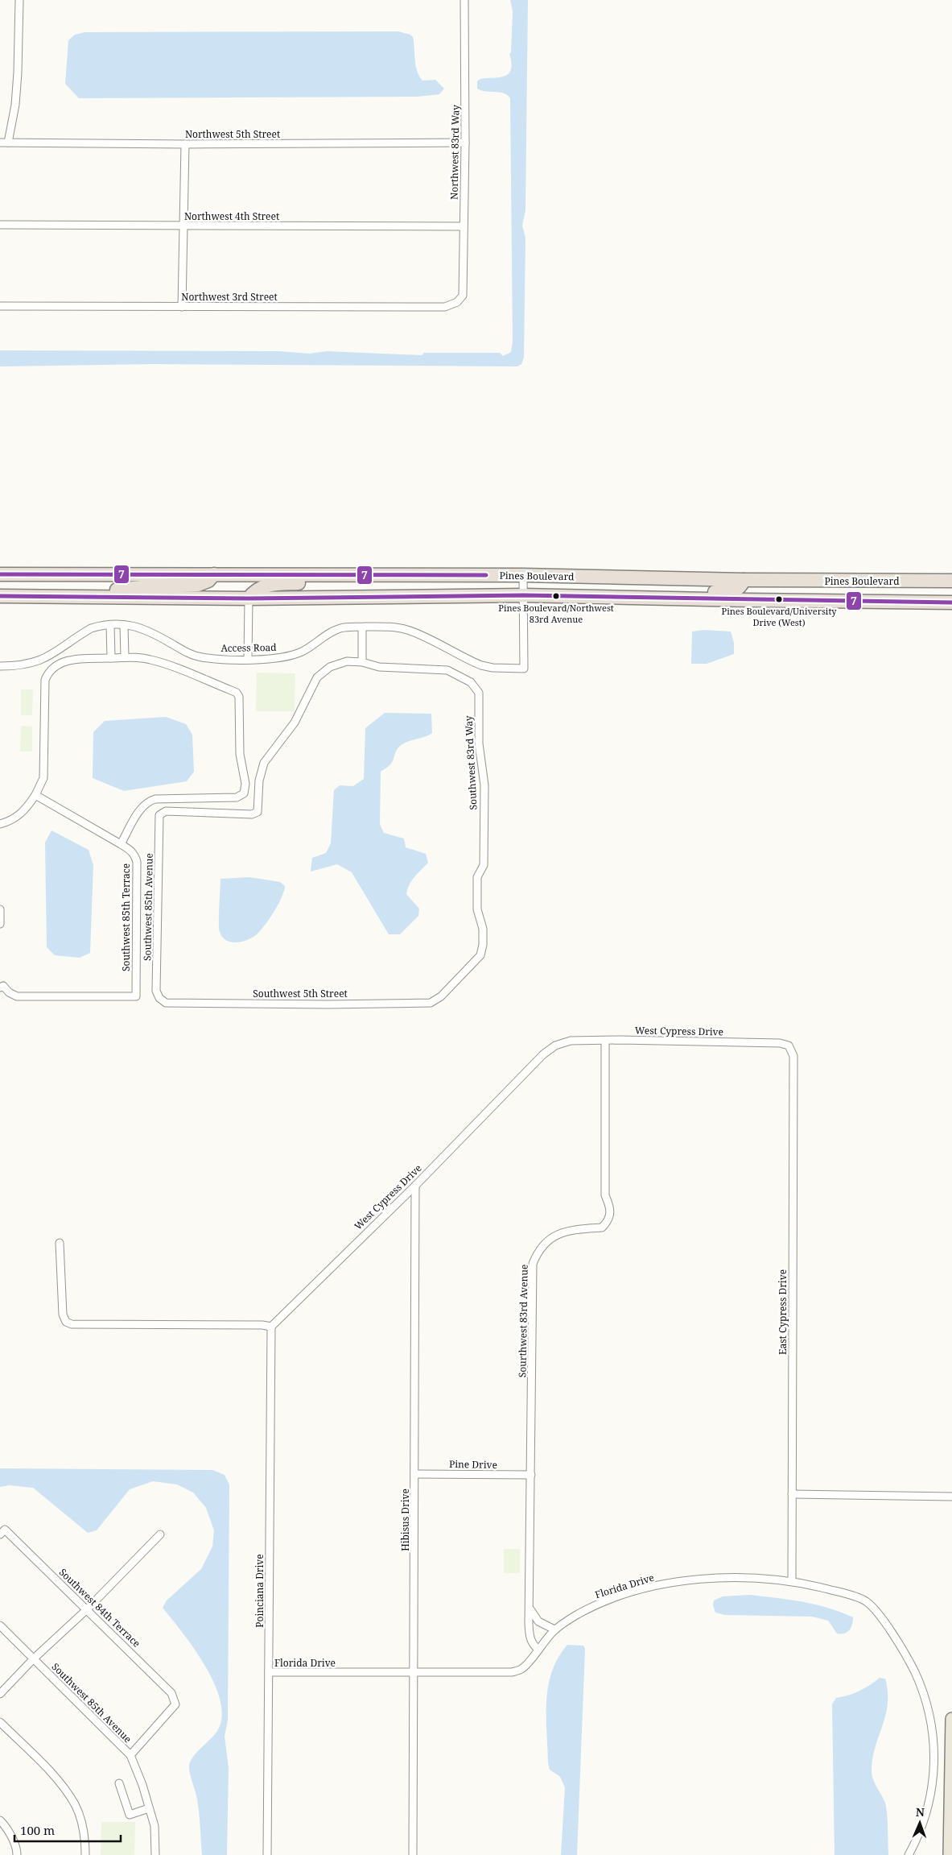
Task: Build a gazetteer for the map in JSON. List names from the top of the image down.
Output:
{
  "streets": {
    "highway": ["Pines Boulevard"],
    "street": [
      "Northwest 5th Street",
      "Northwest 83rd Way",
      "Northwest 4th Street",
      "Northwest 3rd Street",
      "Access Road",
      "Southwest 83rd Way",
      "Southwest 85th Avenue",
      "Southwest 85th Terrace",
      "Southwest 5th Street",
      "West Cypress Drive",
      "East Cypress Drive",
      "Sourthwest 83rd Avenue",
      "Pine Drive",
      "Hibisus Drive",
      "Florida Drive",
      "Poinciana Drive",
      "Southwest 84th Terrace"
    ]
  },
  "crossings": [
    ["Northwest 5th Street", "Northwest 83rd Way"],
    ["Northwest 83rd Way", "Northwest 4th Street"],
    ["Northwest 83rd Way", "Northwest 3rd Street"],
    ["Pines Boulevard", "Access Road"],
    ["Southwest 83rd Way", "Southwest 85th Avenue"],
    ["Southwest 83rd Way", "Southwest 5th Street"],
    ["Southwest 85th Avenue", "Southwest 5th Street"],
    ["Southwest 85th Avenue", "Southwest 84th Terrace"],
    ["West Cypress Drive", "East Cypress Drive"],
    ["West Cypress Drive", "Sourthwest 83rd Avenue"],
    ["West Cypress Drive", "Hibisus Drive"],
    ["West Cypress Drive", "Poinciana Drive"],
    ["East Cypress Drive", "Florida Drive"],
    ["Sourthwest 83rd Avenue", "Pine Drive"],
    ["Sourthwest 83rd Avenue", "Florida Drive"],
    ["Pine Drive", "Hibisus Drive"],
    ["Hibisus Drive", "Florida Drive"],
    ["Florida Drive", "Poinciana Drive"]
  ],
  "places": ["Pines Boulevard/Northwest 83rd Avenue", "Pines Boulevard/University Drive (West)"],
  "lines": ["transit line 7"],
  "scale_bar": "100 m",
  "north": "top"
}
